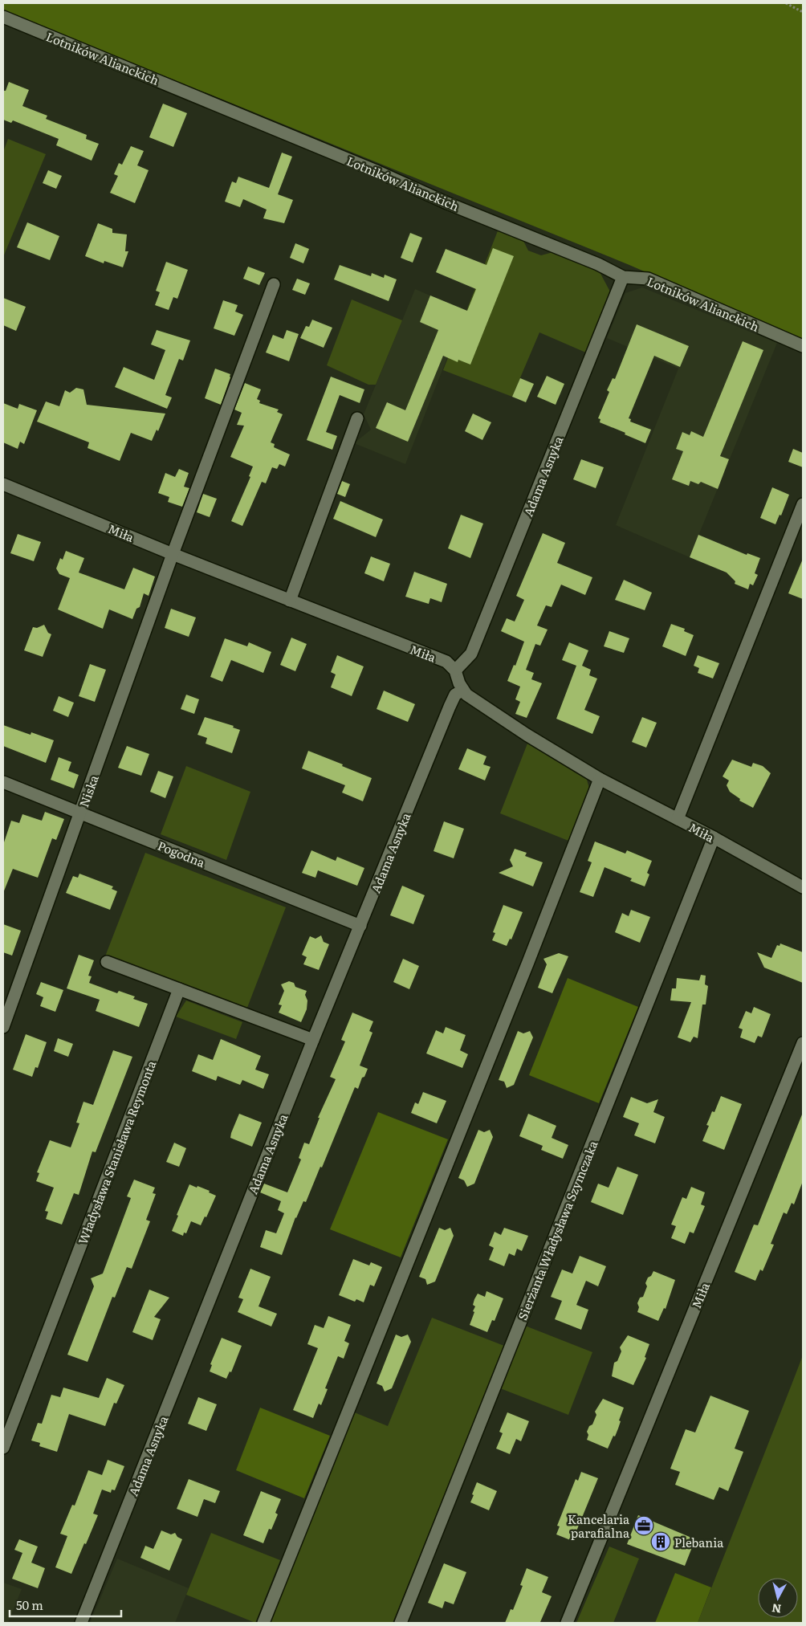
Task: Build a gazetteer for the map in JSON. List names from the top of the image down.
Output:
{
  "streets": {
    "street": [
      "Lotników Alianckich",
      "Adama Asnyka",
      "Miła",
      "Niska",
      "Pogodna",
      "Władysława Stanisława Reymonta",
      "Sierżanta Władysława Szymczaka"
    ]
  },
  "crossings": [
    ["Lotników Alianckich", "Adama Asnyka"],
    ["Adama Asnyka", "Miła"],
    ["Adama Asnyka", "Pogodna"],
    ["Miła", "Niska"],
    ["Miła", "Sierżanta Władysława Szymczaka"],
    ["Niska", "Pogodna"]
  ],
  "places": {
    "office": ["Kancelaria parafialna"],
    "building": ["Plebania"]
  },
  "scale_bar": "50 m",
  "north": "bottom"
}
